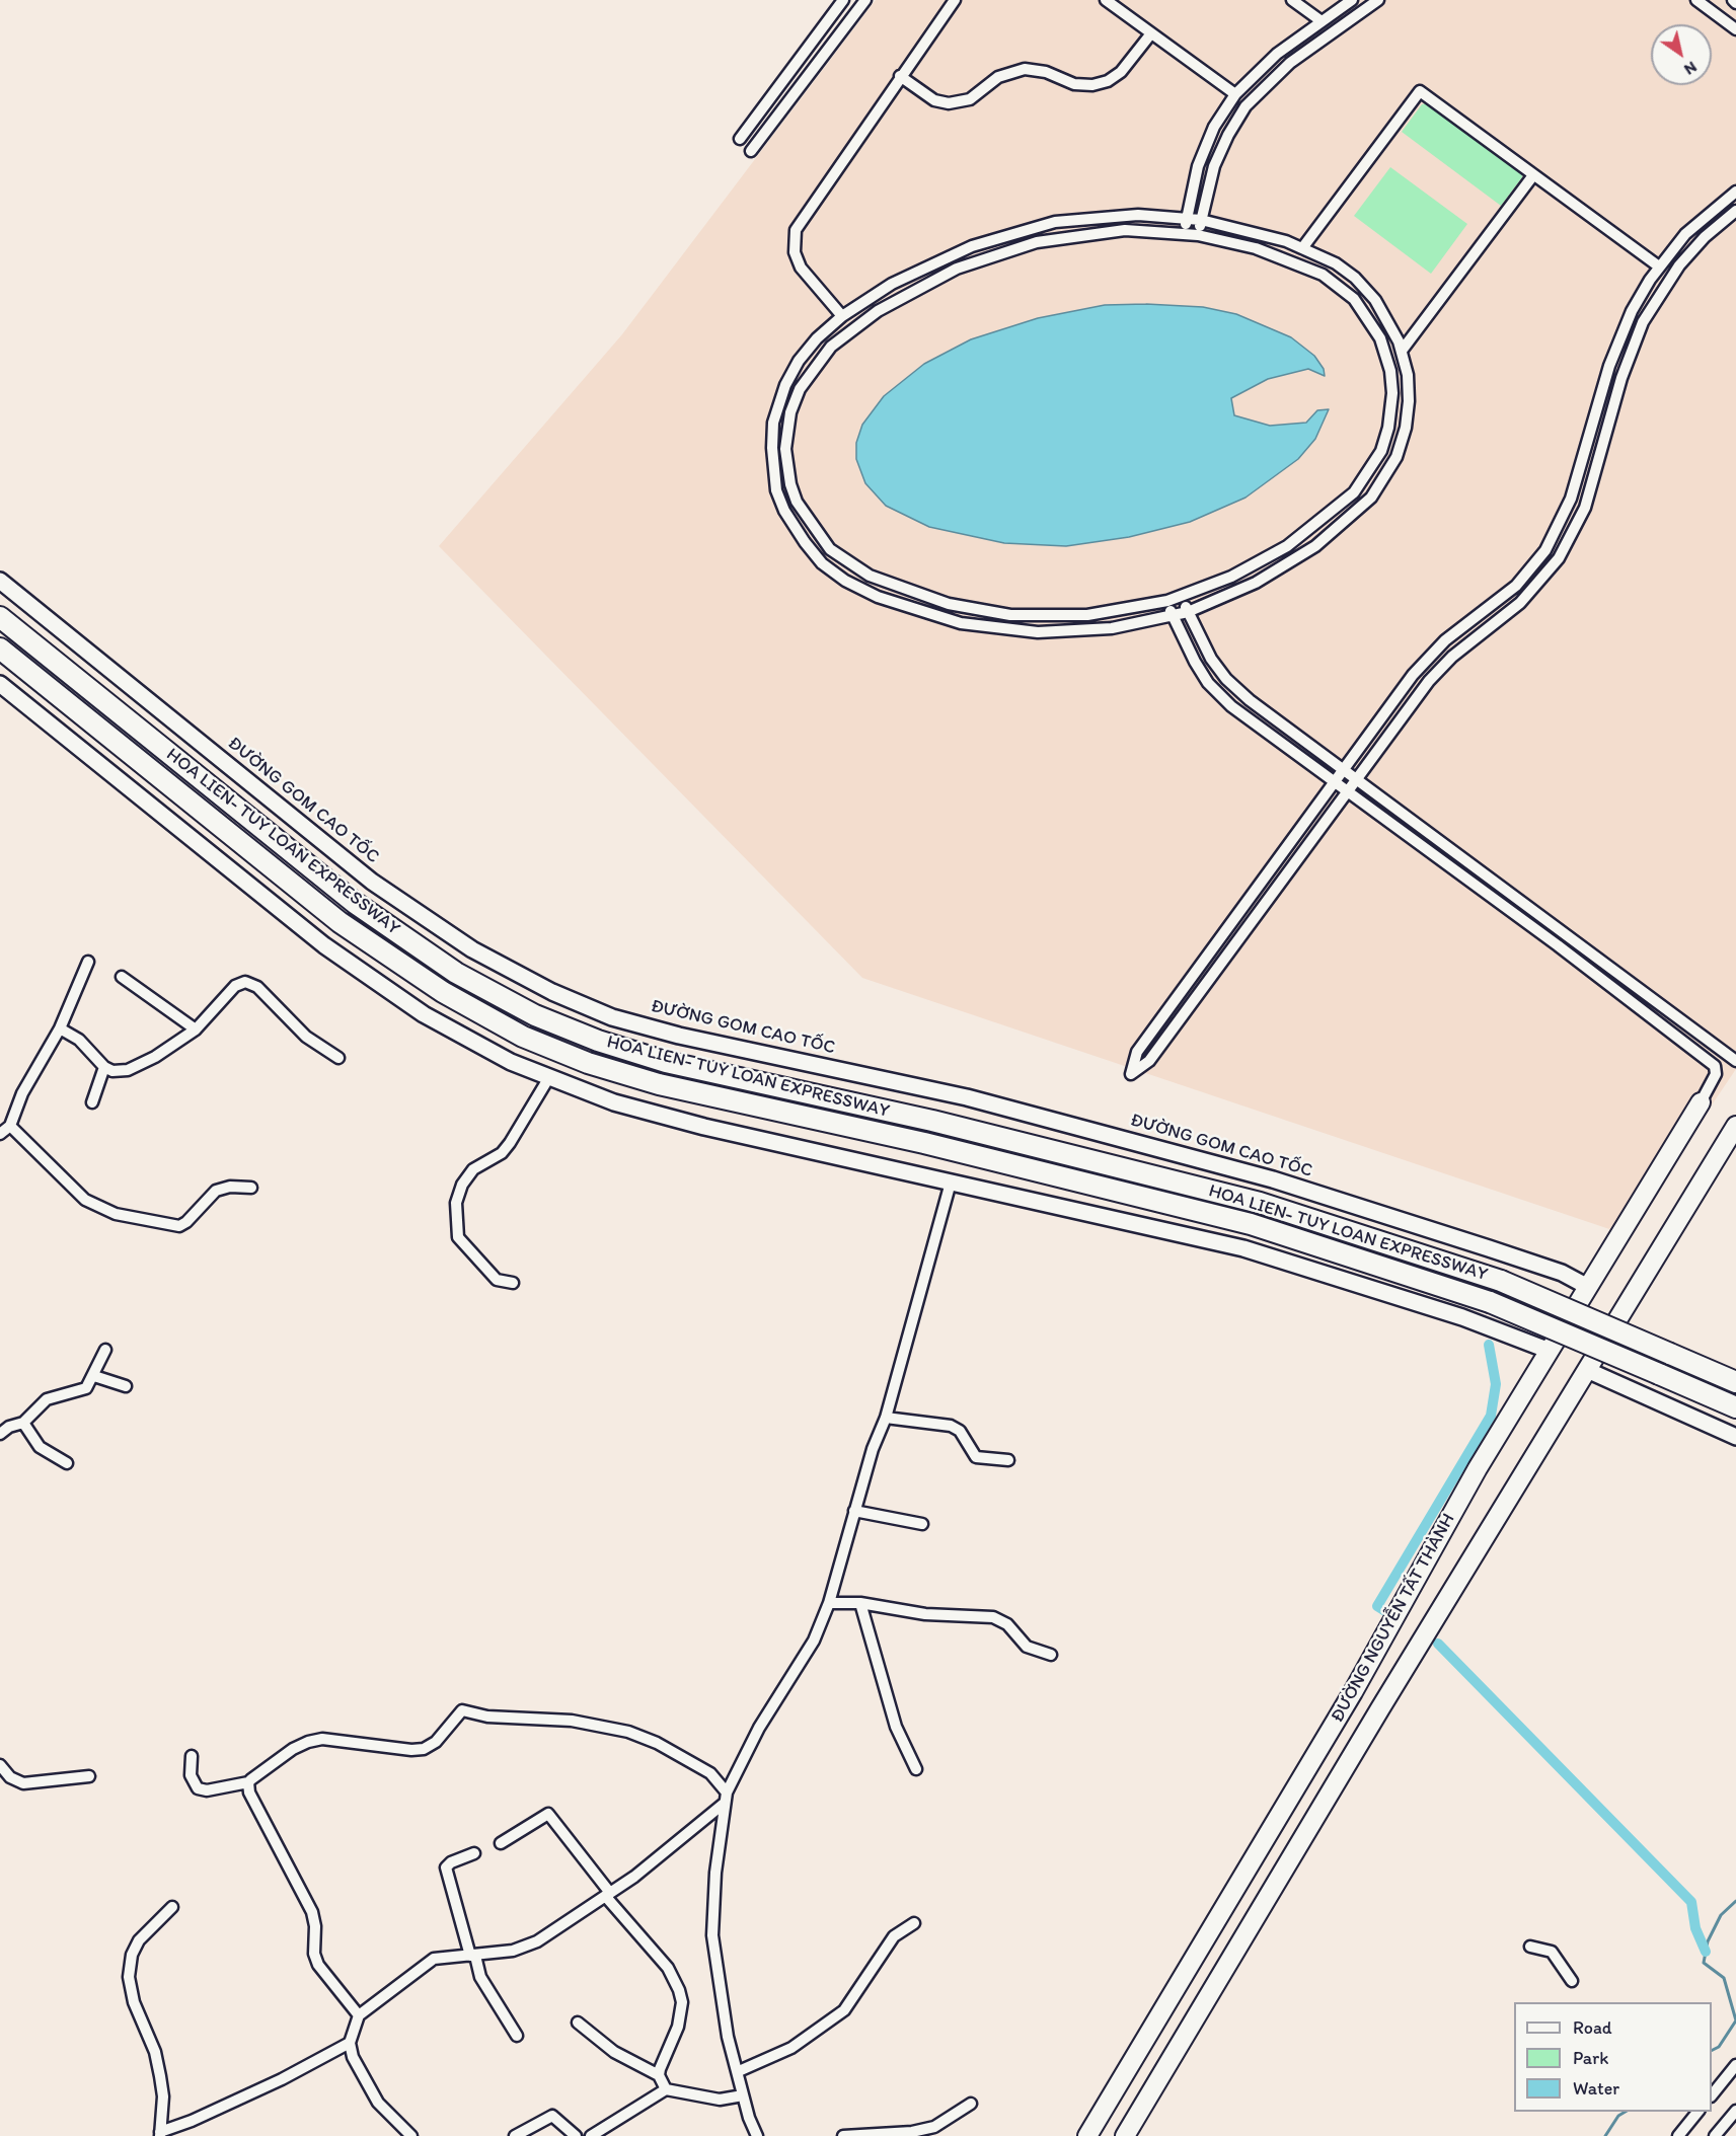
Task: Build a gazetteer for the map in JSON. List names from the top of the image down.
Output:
{
  "streets": {
    "highway": ["HOA LIEN- TUY LOAN EXPRESSWAY"],
    "main road": ["ĐƯỜNG GOM CAO TỐC", "ĐƯỜNG NGUYỄN TẤT THÀNH"]
  },
  "crossings": [
    ["ĐƯỜNG GOM CAO TỐC", "ĐƯỜNG NGUYỄN TẤT THÀNH"]
  ],
  "legend": ["Road", "Park", "Water"],
  "north": "bottom right"
}
